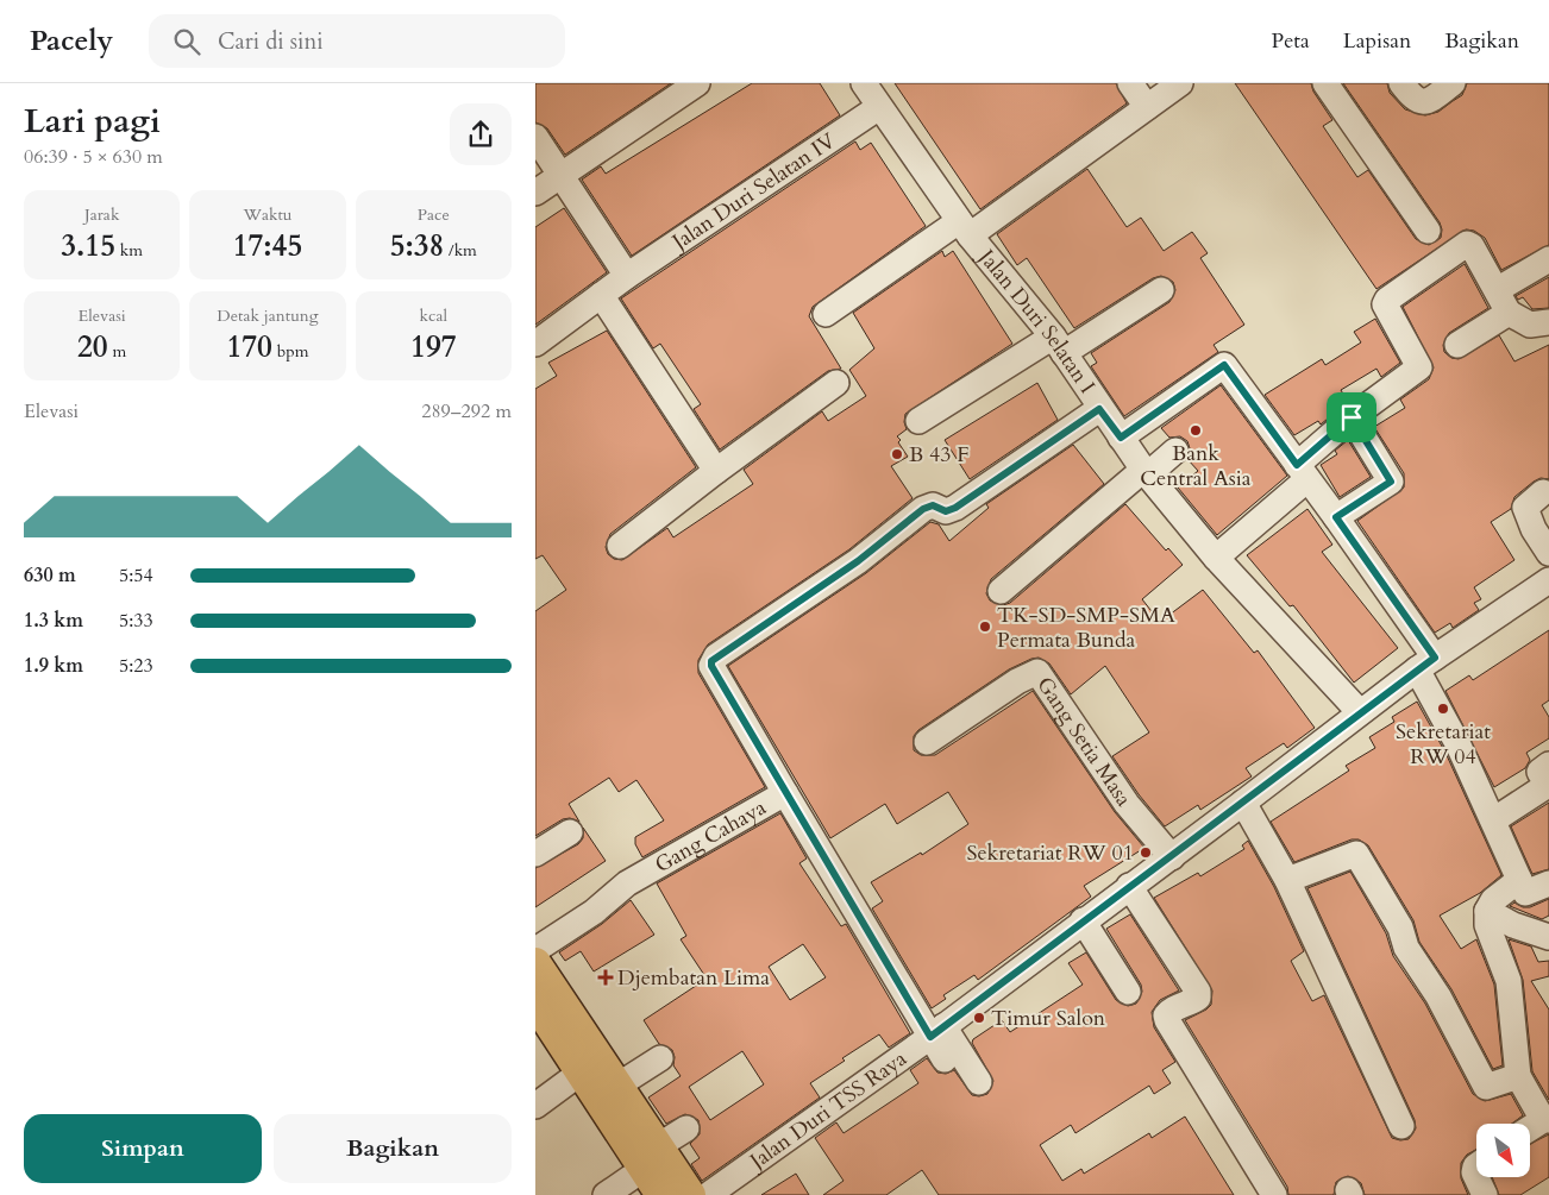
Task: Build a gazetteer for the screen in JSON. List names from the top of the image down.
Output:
{
  "streets": {
    "street": [
      "Jalan Duri Selatan IV",
      "Jalan Duri Selatan I",
      "Gang Setia Masa",
      "Gang Cahaya",
      "Jalan Duri TSS Raya"
    ]
  },
  "crossings": [
    ["Jalan Duri Selatan IV", "Jalan Duri Selatan I"],
    ["Jalan Duri Selatan I", "Gang Cahaya"],
    ["Jalan Duri Selatan I", "Jalan Duri TSS Raya"],
    ["Gang Setia Masa", "Jalan Duri TSS Raya"]
  ],
  "places": {
    "other": [
      "Bank Central Asia",
      "B 43 F",
      "TK-SD-SMP-SMA Permata Bunda",
      "Sekretariat RW 04",
      "Sekretariat RW 01",
      "Timur Salon"
    ],
    "health": ["Djembatan Lima"]
  },
  "north": "bottom right",
  "page": {
    "header": "Pacely",
    "search": "Cari di sini",
    "nav": ["Peta", "Lapisan", "Bagikan"],
    "heading": ["Lari pagi", "06:39 · 5 × 630 m"],
    "stats": [
      ["Jarak", "3.15 km"],
      ["Waktu", "17:45"],
      ["Pace", "5:38 /km"],
      ["Elevasi", "20 m"],
      ["Detak jantung", "170 bpm"],
      ["kcal", "197"]
    ],
    "chart": ["Elevasi", "289–292 m"],
    "list": [
      {
        "name": "630 m",
        "note": "5:54"
      },
      {
        "name": "1.3 km",
        "note": "5:33"
      },
      {
        "name": "1.9 km",
        "note": "5:23"
      }
    ],
    "buttons": ["Simpan", "Bagikan"]
  }
}
